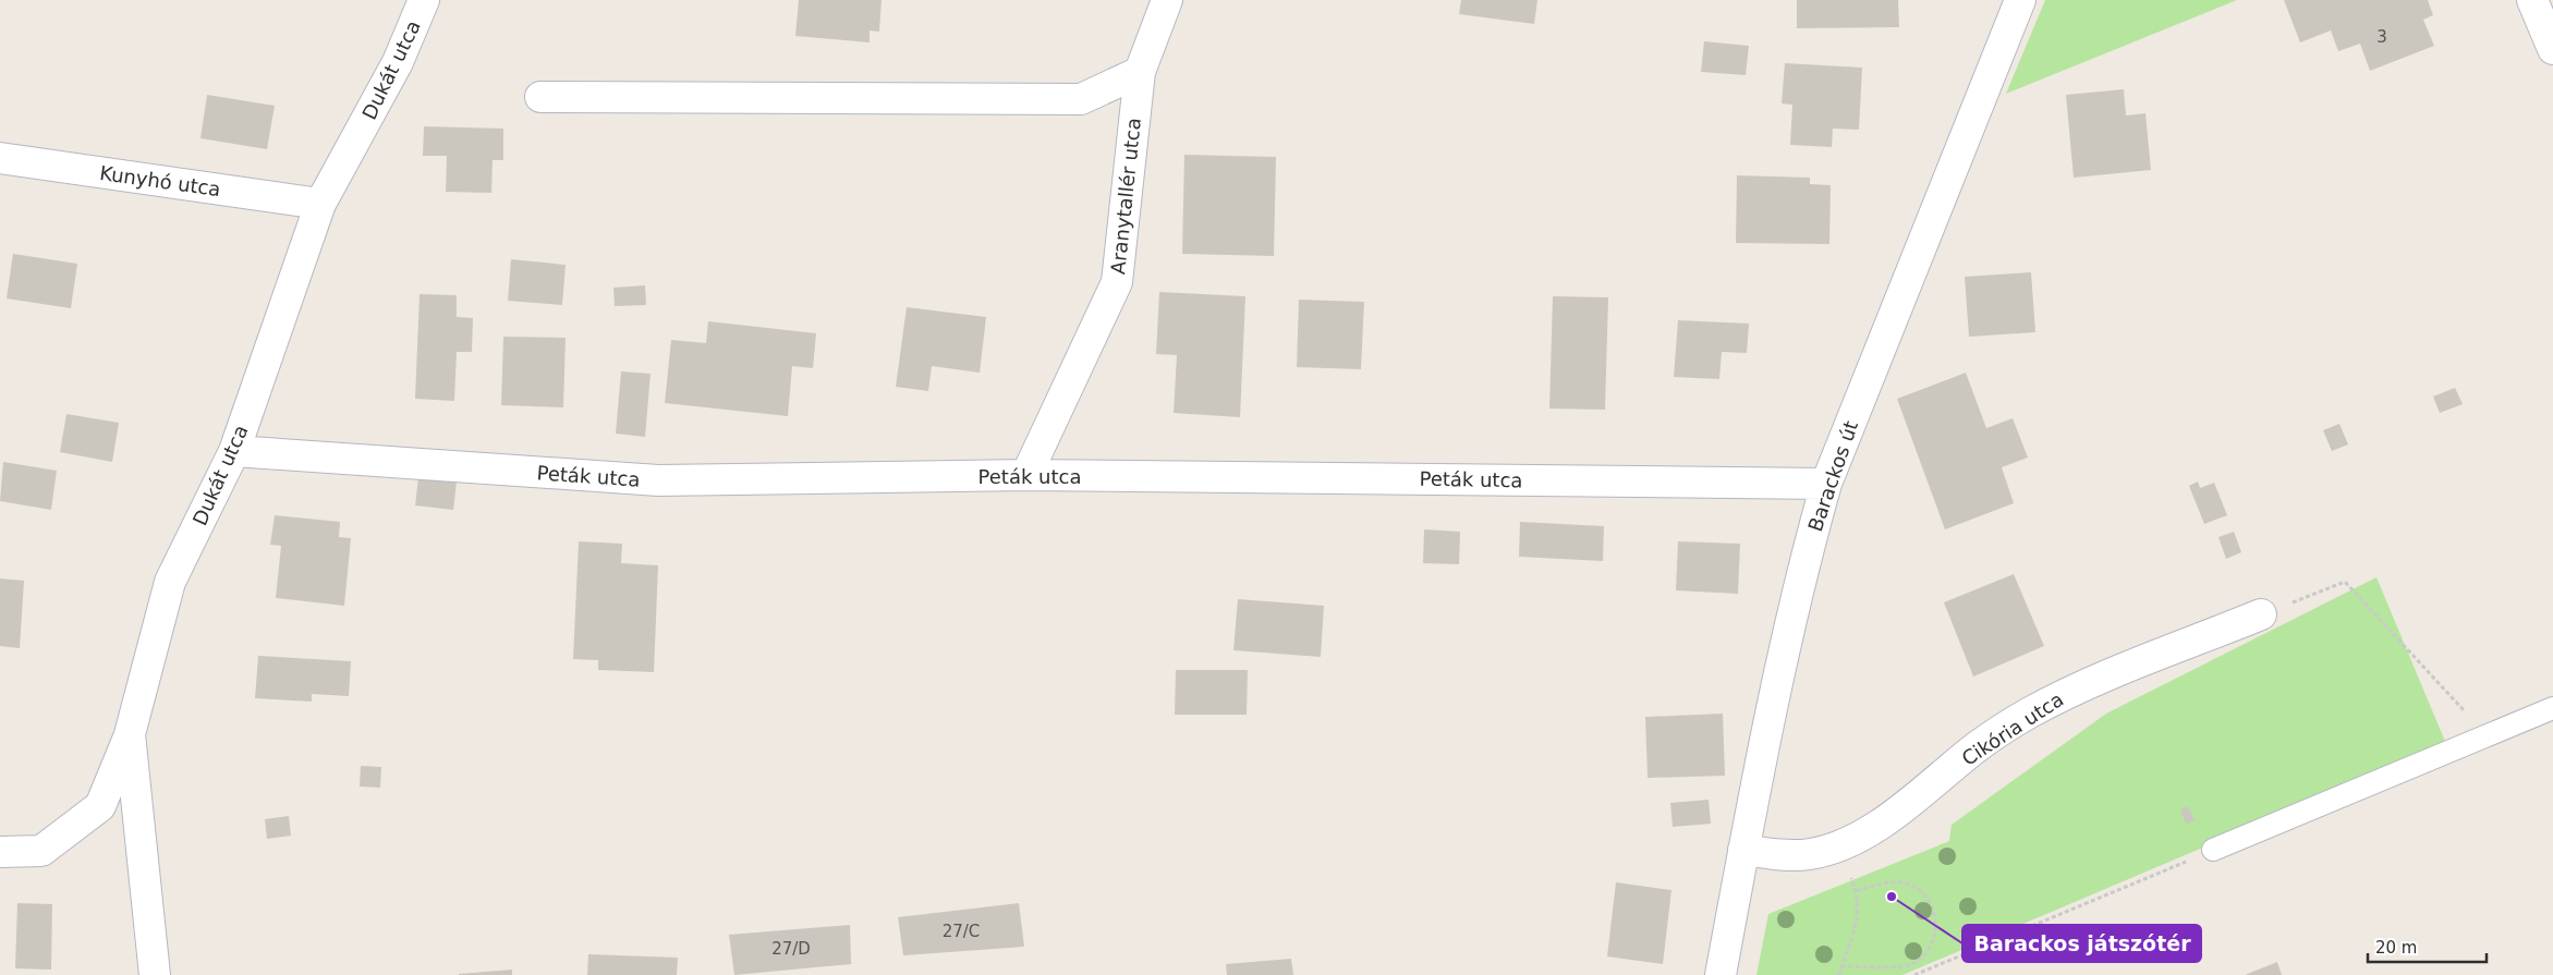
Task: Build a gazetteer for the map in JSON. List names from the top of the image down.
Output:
{
  "streets": {
    "street": [
      "Dukát utca",
      "Kunyhó utca",
      "Aranytallér utca",
      "Peták utca",
      "Barackos út",
      "Cikória utca"
    ]
  },
  "crossings": [
    ["Dukát utca", "Kunyhó utca"],
    ["Dukát utca", "Peták utca"],
    ["Aranytallér utca", "Peták utca"],
    ["Peták utca", "Barackos út"],
    ["Barackos út", "Cikória utca"]
  ],
  "places": ["Barackos játszótér"],
  "house_numbers": ["3", "27/C", "27/D"],
  "scale_bar": "20 m"
}
